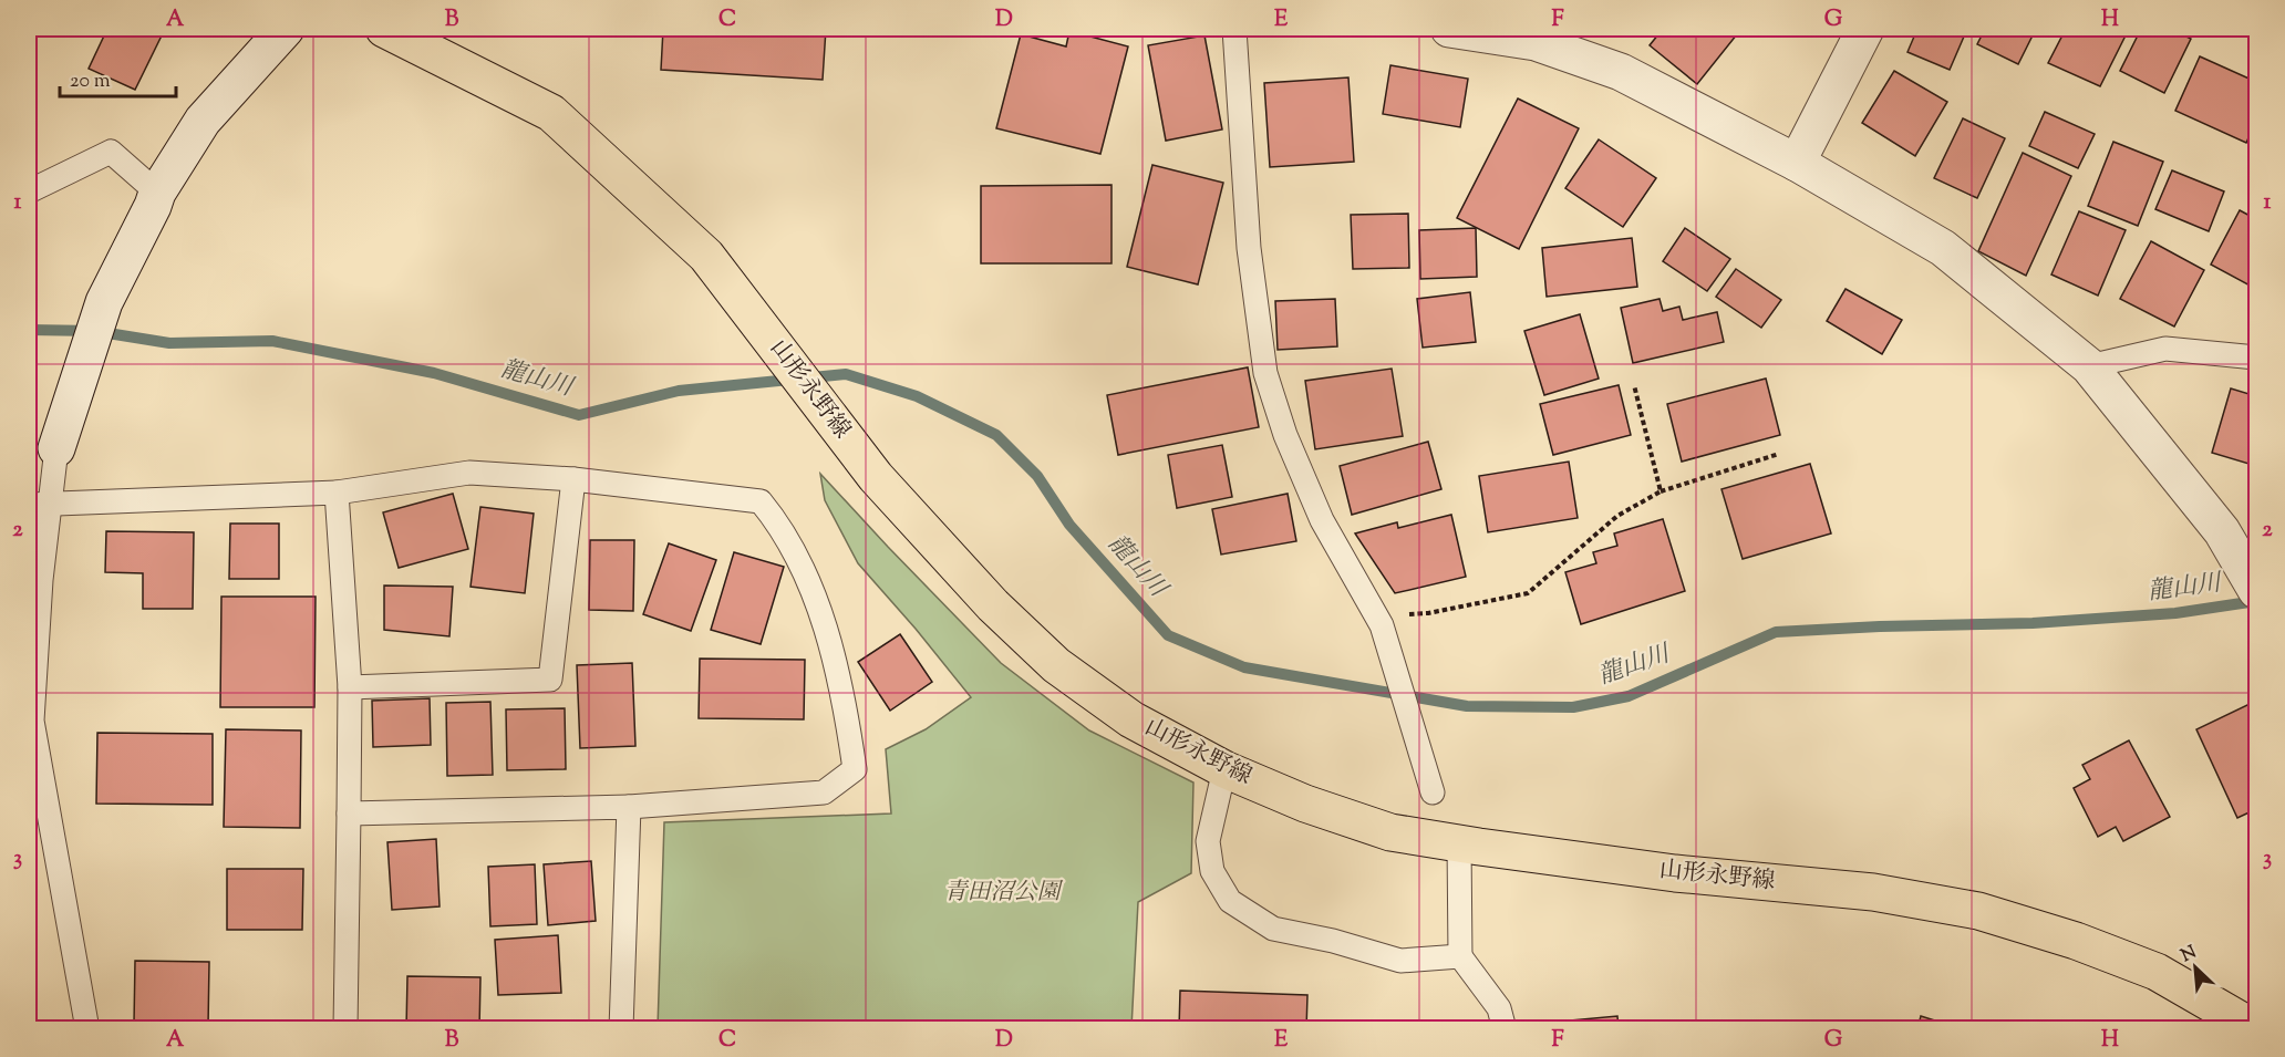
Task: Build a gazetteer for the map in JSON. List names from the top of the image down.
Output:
{
  "streets": {
    "main road": ["山形永野線"]
  },
  "water": ["龍山川"],
  "parks": ["青田沼公園"],
  "scale_bar": "20 m",
  "north": "top left",
  "grid": {
    "columns": [
      "A",
      "B",
      "C",
      "D",
      "E",
      "F",
      "G",
      "H"
    ],
    "rows": ["1", "2", "3"]
  }
}
